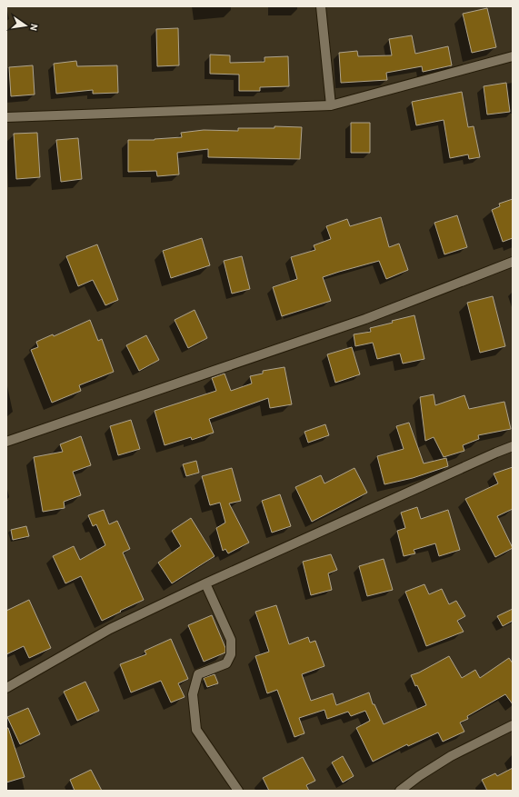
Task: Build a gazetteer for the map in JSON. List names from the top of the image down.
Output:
{
  "north": "right"
}
